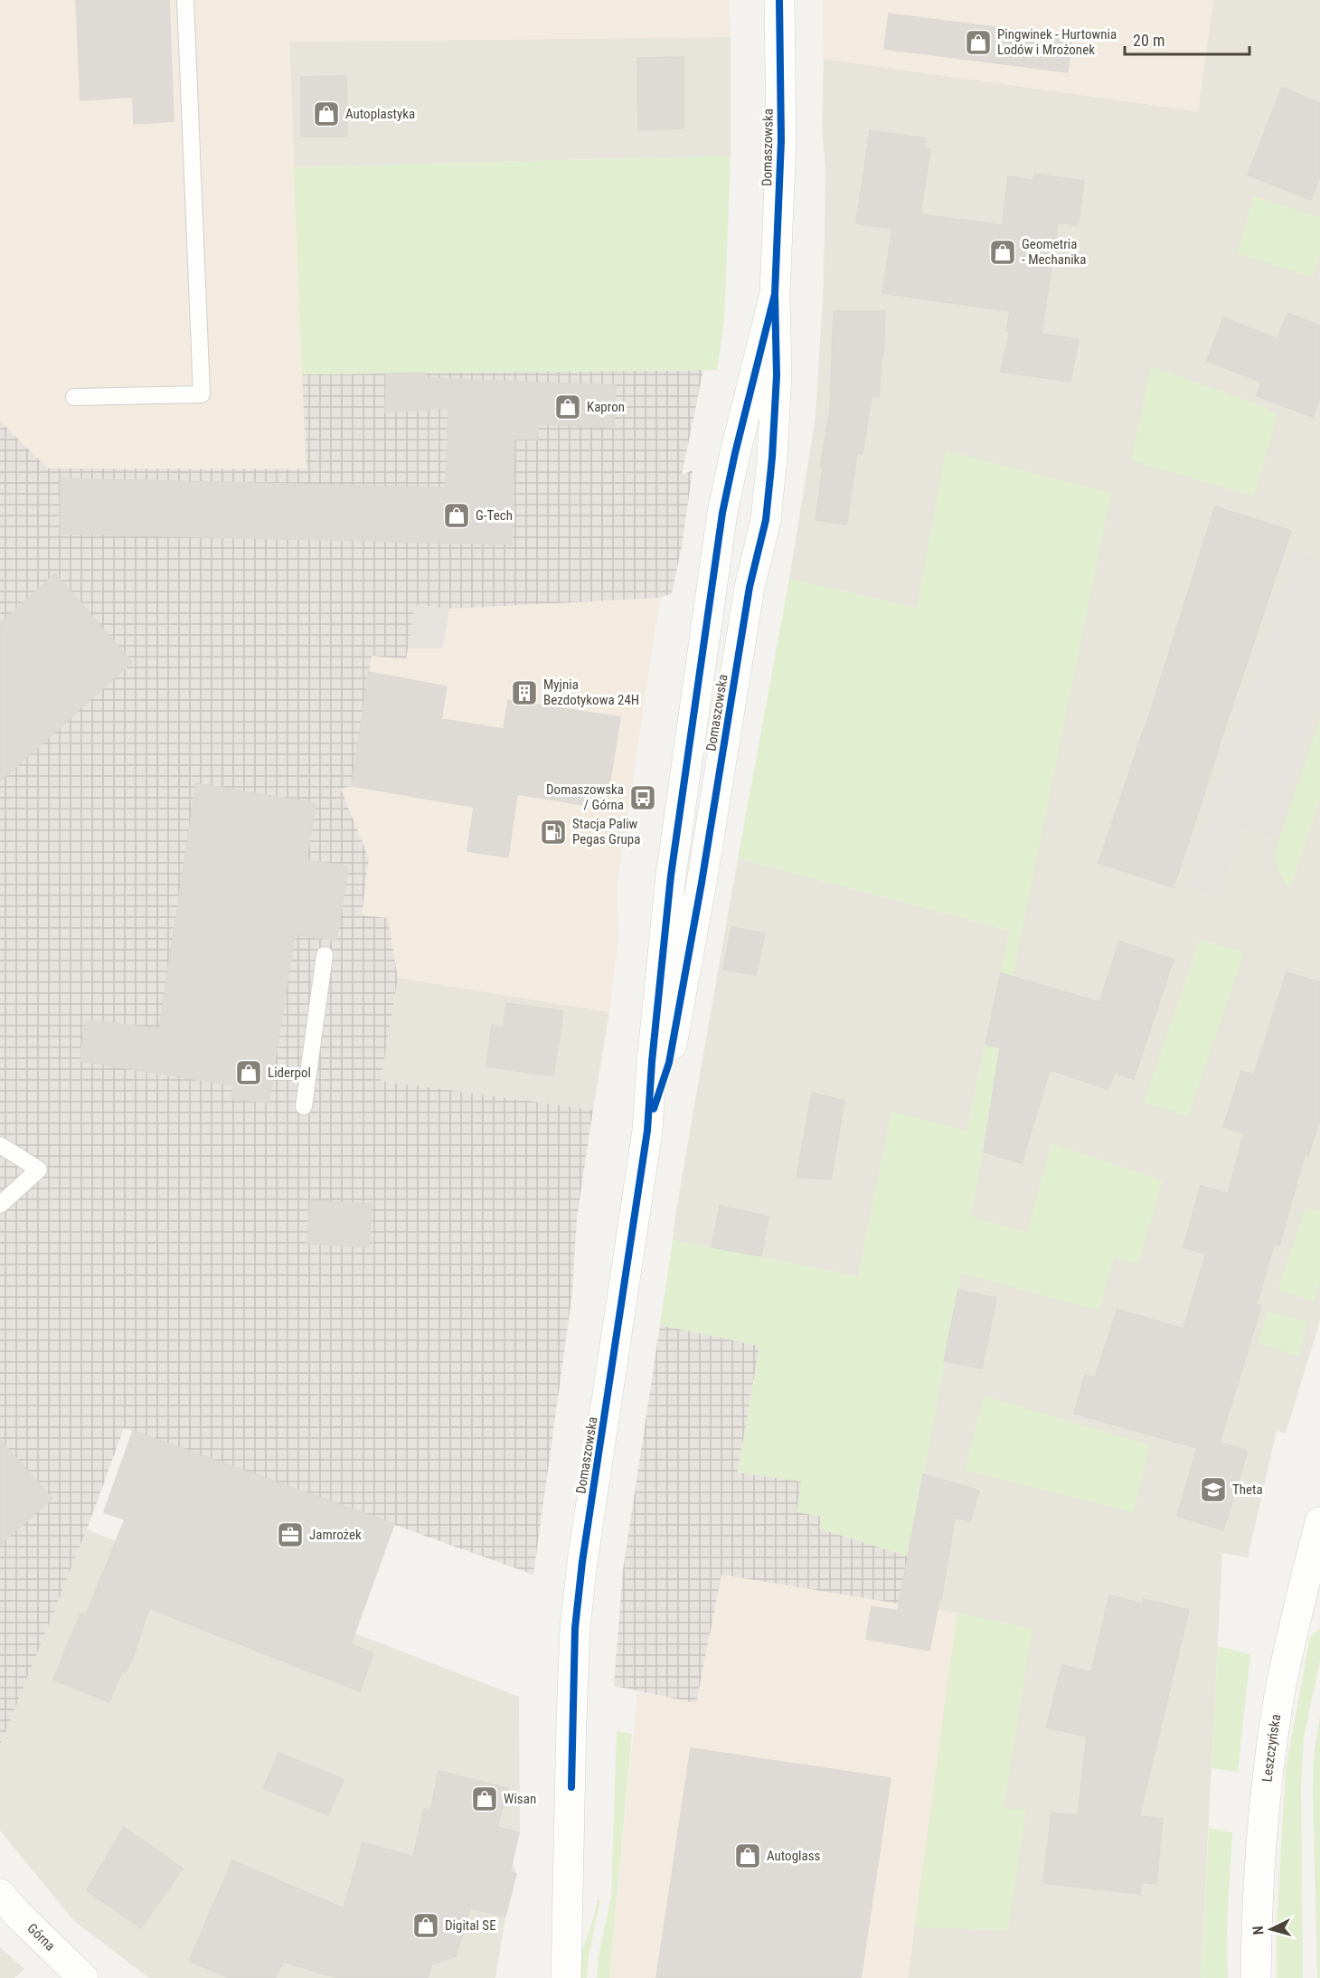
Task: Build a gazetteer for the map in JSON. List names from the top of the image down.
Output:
{
  "streets": {
    "street": ["Domaszowska", "Leszczyńska", "Górna"]
  },
  "places": {
    "shop": [
      "Pingwinek - Hurtownia Lodów i Mrożonek",
      "Autoplastyka",
      "Geometria - Mechanika",
      "Kapron",
      "G-Tech",
      "Liderpol",
      "Wisan",
      "Autoglass",
      "Digital SE"
    ],
    "building": ["Myjnia Bezdotykowa 24H"],
    "bus stop": ["Domaszowska / Górna"],
    "fuel station": ["Stacja Paliw Pegas Grupa"],
    "school or university": ["Theta"],
    "office": ["Jamrożek"]
  },
  "scale_bar": "20 m",
  "north": "left"
}
